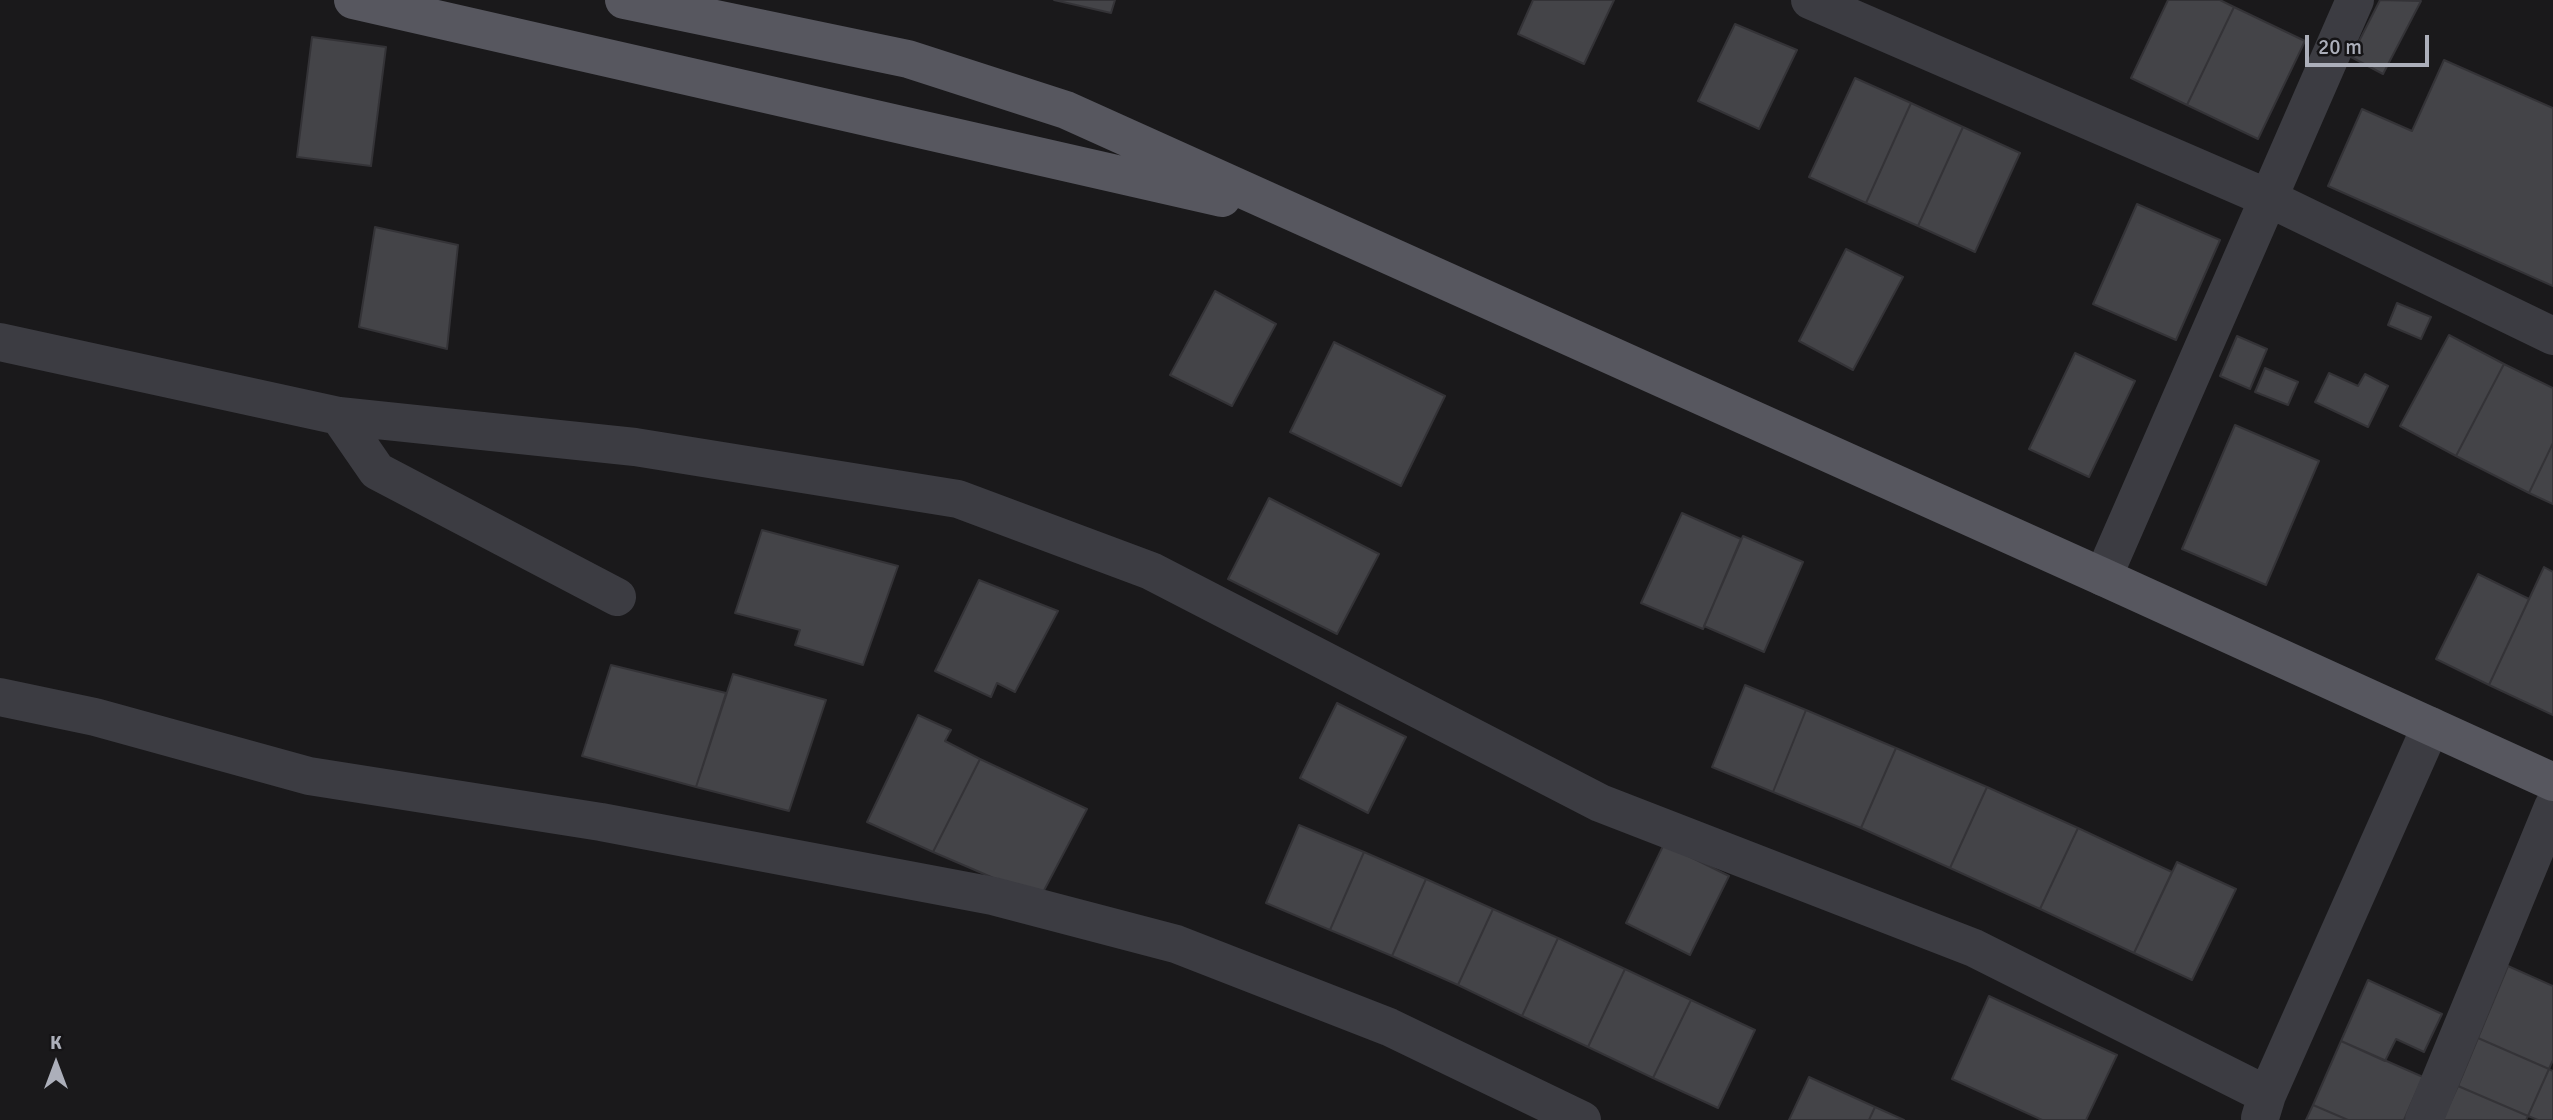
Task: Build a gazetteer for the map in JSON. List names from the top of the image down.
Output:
{
  "scale_bar": "20 m",
  "north": "top"
}
